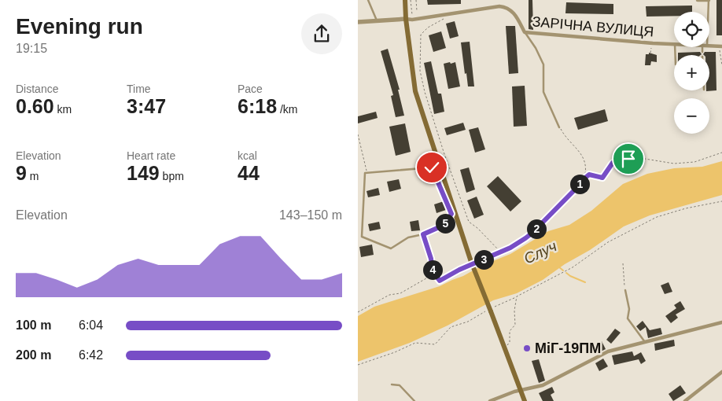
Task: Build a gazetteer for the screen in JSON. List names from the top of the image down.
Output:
{
  "streets": {
    "street": ["ЗАРІЧНА ВУЛИЦЯ"]
  },
  "water": ["Случ"],
  "places": ["МіГ-19ПМ"],
  "page": {
    "heading": ["Evening run", "19:15"],
    "map_buttons": ["+", "−"],
    "stats": [
      ["Distance", "0.60 km"],
      ["Time", "3:47"],
      ["Pace", "6:18 /km"],
      ["Elevation", "9 m"],
      ["Heart rate", "149 bpm"],
      ["kcal", "44"]
    ],
    "pins": [
      "1",
      "5",
      "2",
      "3",
      "4"
    ],
    "chart": ["Elevation", "143–150 m"],
    "list": [
      {
        "name": "100 m",
        "note": "6:04"
      },
      {
        "name": "200 m",
        "note": "6:42"
      }
    ]
  }
}
